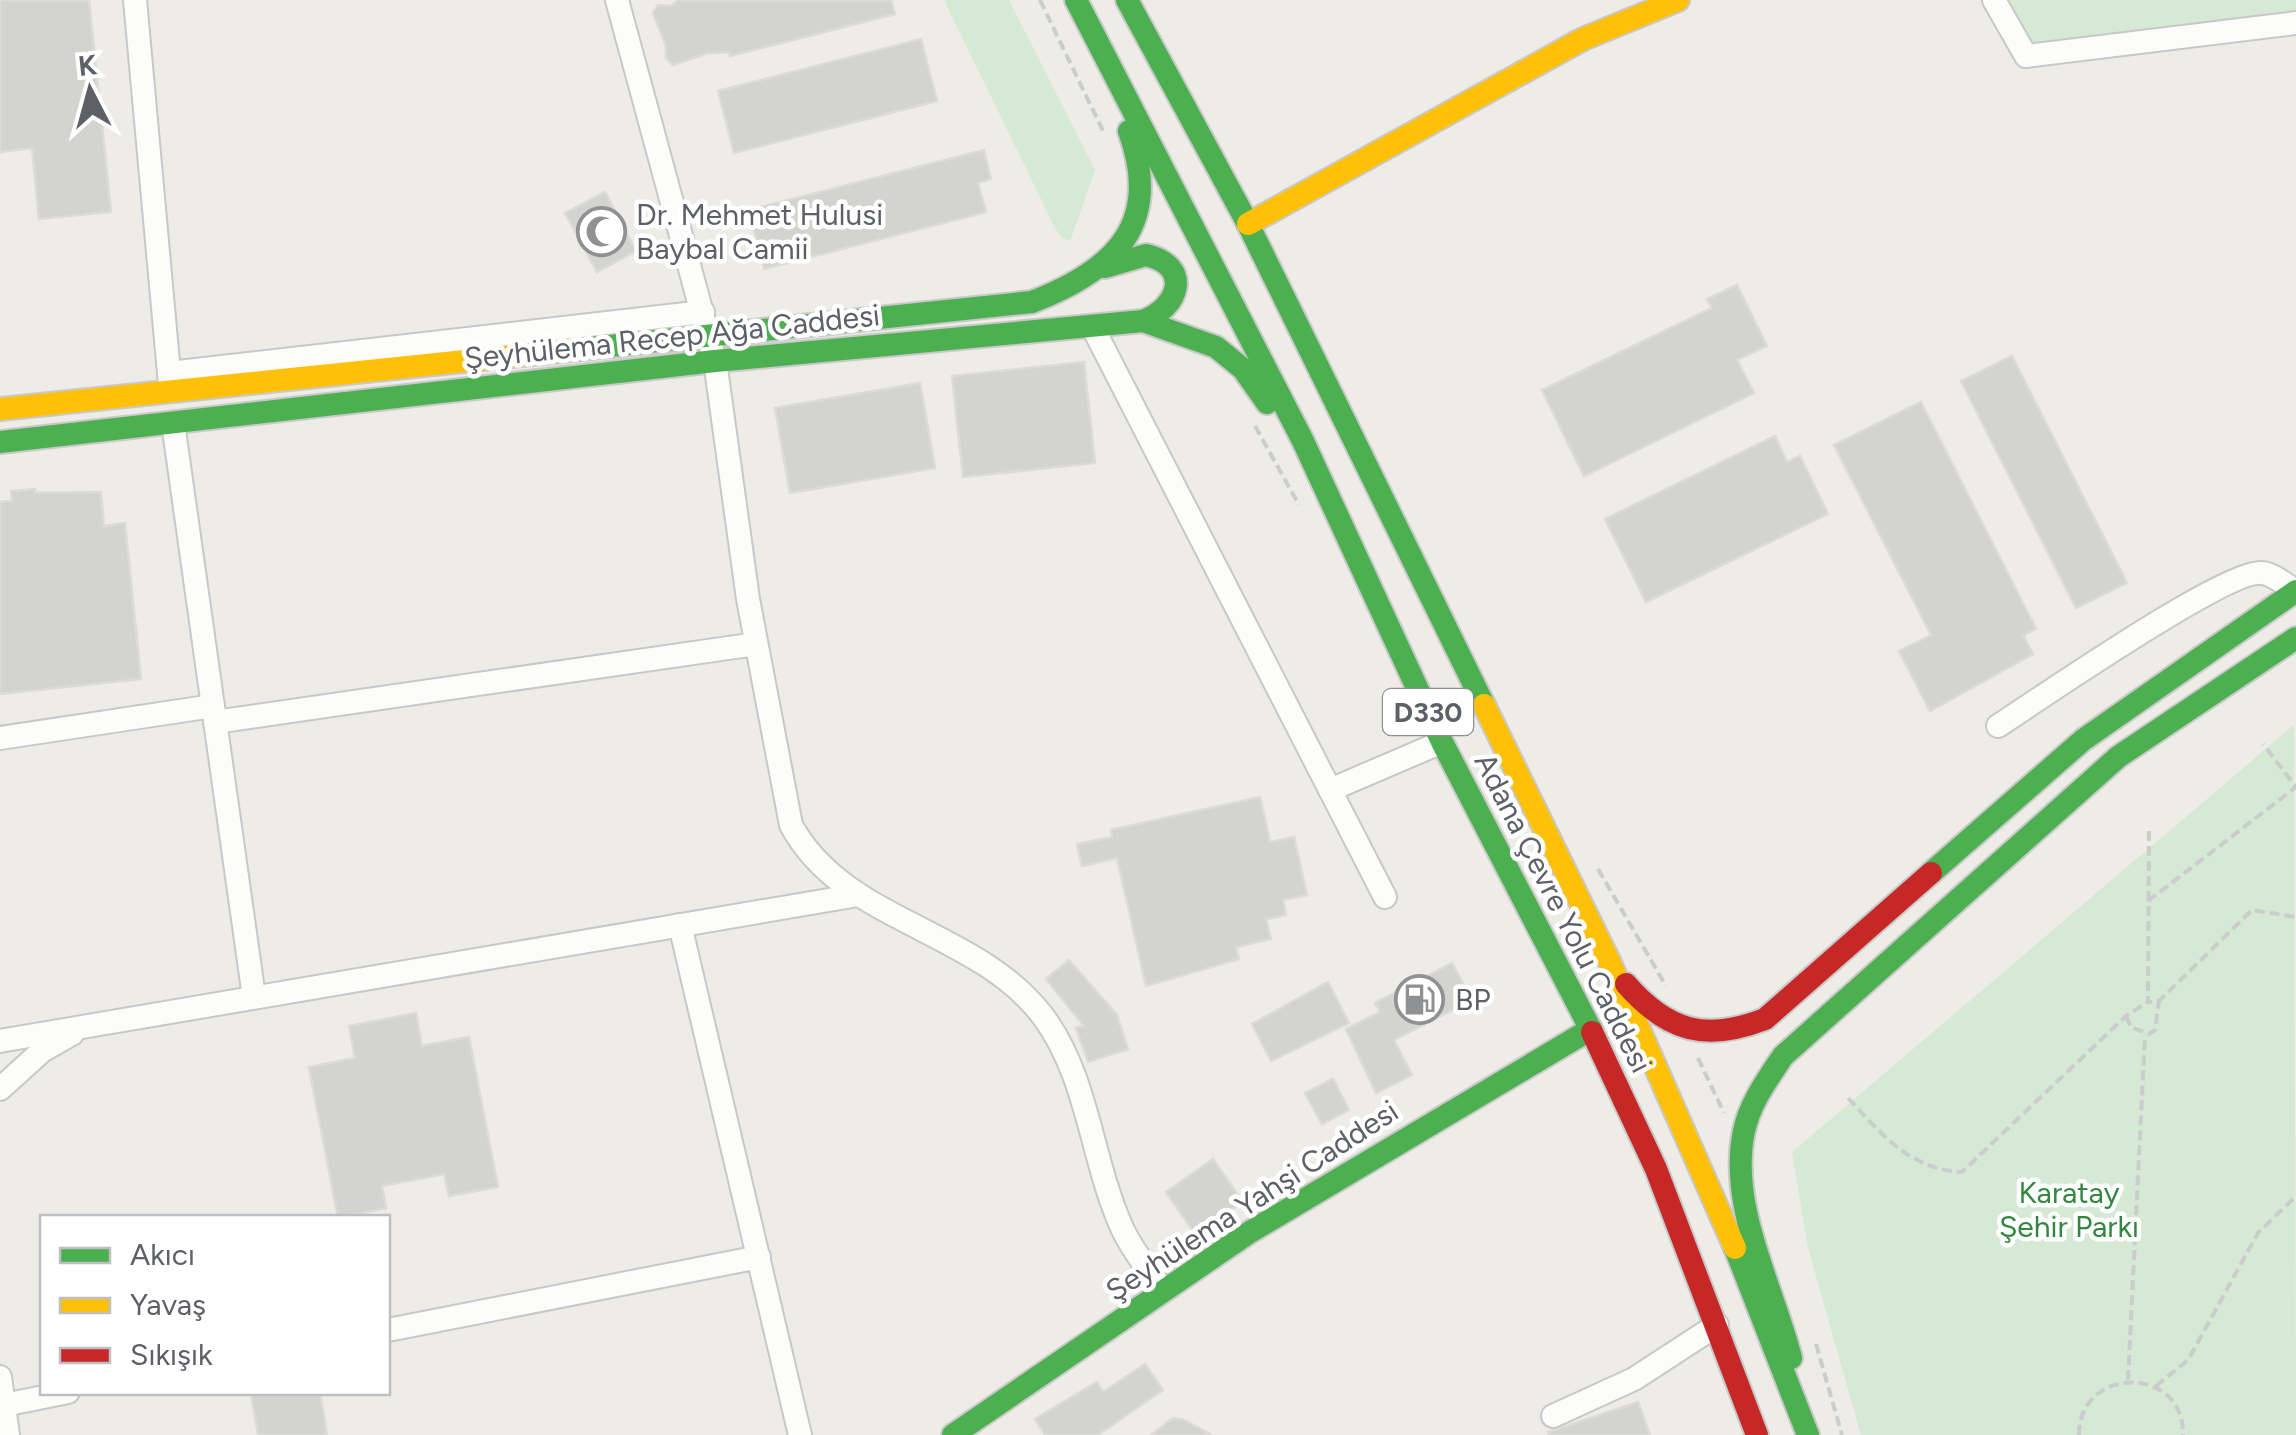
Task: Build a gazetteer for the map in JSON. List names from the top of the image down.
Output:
{
  "streets": {
    "main road": [
      "Şeyhülema Recep Ağa Caddesi",
      "D330",
      "Adana Çevre Yolu Caddesi",
      "Şeyhülema Yahşi Caddesi"
    ]
  },
  "crossings": [
    ["Şeyhülema Recep Ağa Caddesi", "Adana Çevre Yolu Caddesi"],
    ["Adana Çevre Yolu Caddesi", "Şeyhülema Yahşi Caddesi"]
  ],
  "parks": ["Karatay Şehir Parkı"],
  "places": {
    "mosque": ["Dr. Mehmet Hulusi Baybal Camii"],
    "fuel station": ["BP"]
  },
  "legend": ["Akıcı", "Yavaş", "Sıkışık"],
  "north": "top"
}
